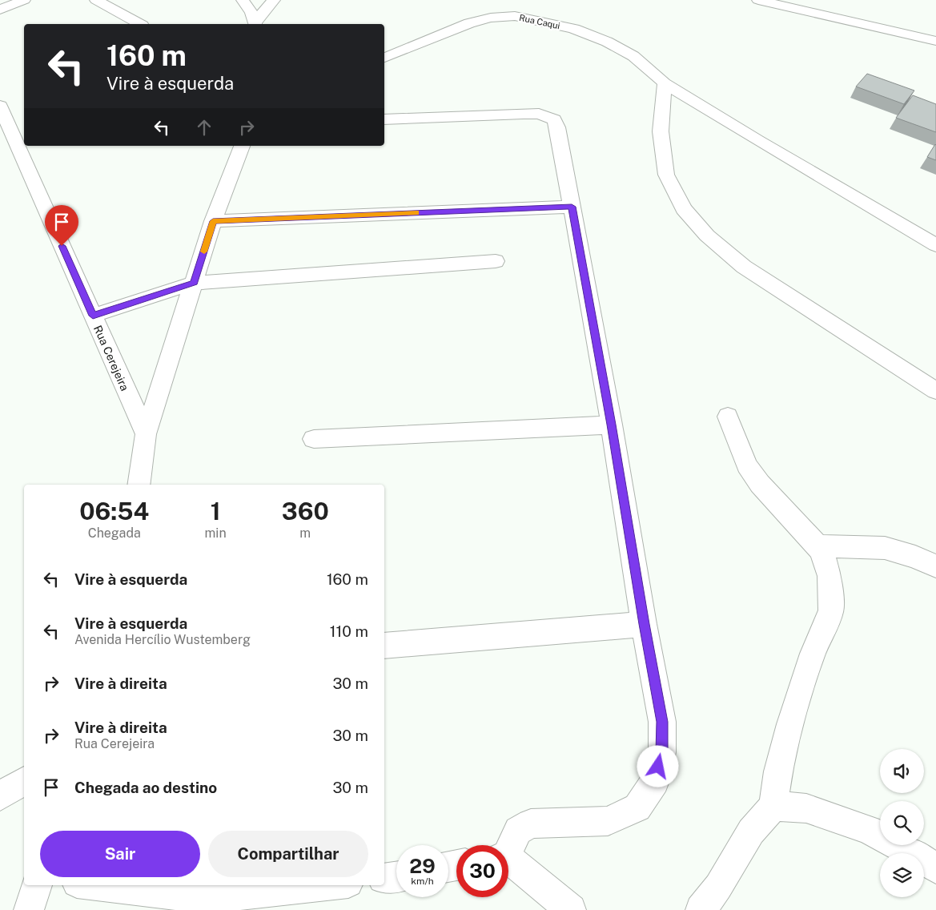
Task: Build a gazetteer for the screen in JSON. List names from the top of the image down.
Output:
{
  "streets": {
    "street": ["Rua Caqui", "Rua Cerejeira"]
  },
  "page": {
    "turn": ["160 m", "Vire à esquerda"],
    "eta": [
      "06:54",
      "Chegada",
      "1",
      "min",
      "360",
      "m"
    ],
    "list": [
      {
        "name": "Vire à esquerda",
        "value": "160 m"
      },
      {
        "name": "Vire à esquerda",
        "note": "Avenida Hercílio Wustemberg",
        "value": "110 m"
      },
      {
        "name": "Vire à direita",
        "value": "30 m"
      },
      {
        "name": "Vire à direita",
        "note": "Rua Cerejeira",
        "value": "30 m"
      },
      {
        "name": "Chegada ao destino",
        "value": "30 m"
      }
    ],
    "buttons": ["Sair", "Compartilhar"],
    "speed": "29 km/h",
    "limit": "30"
  }
}
